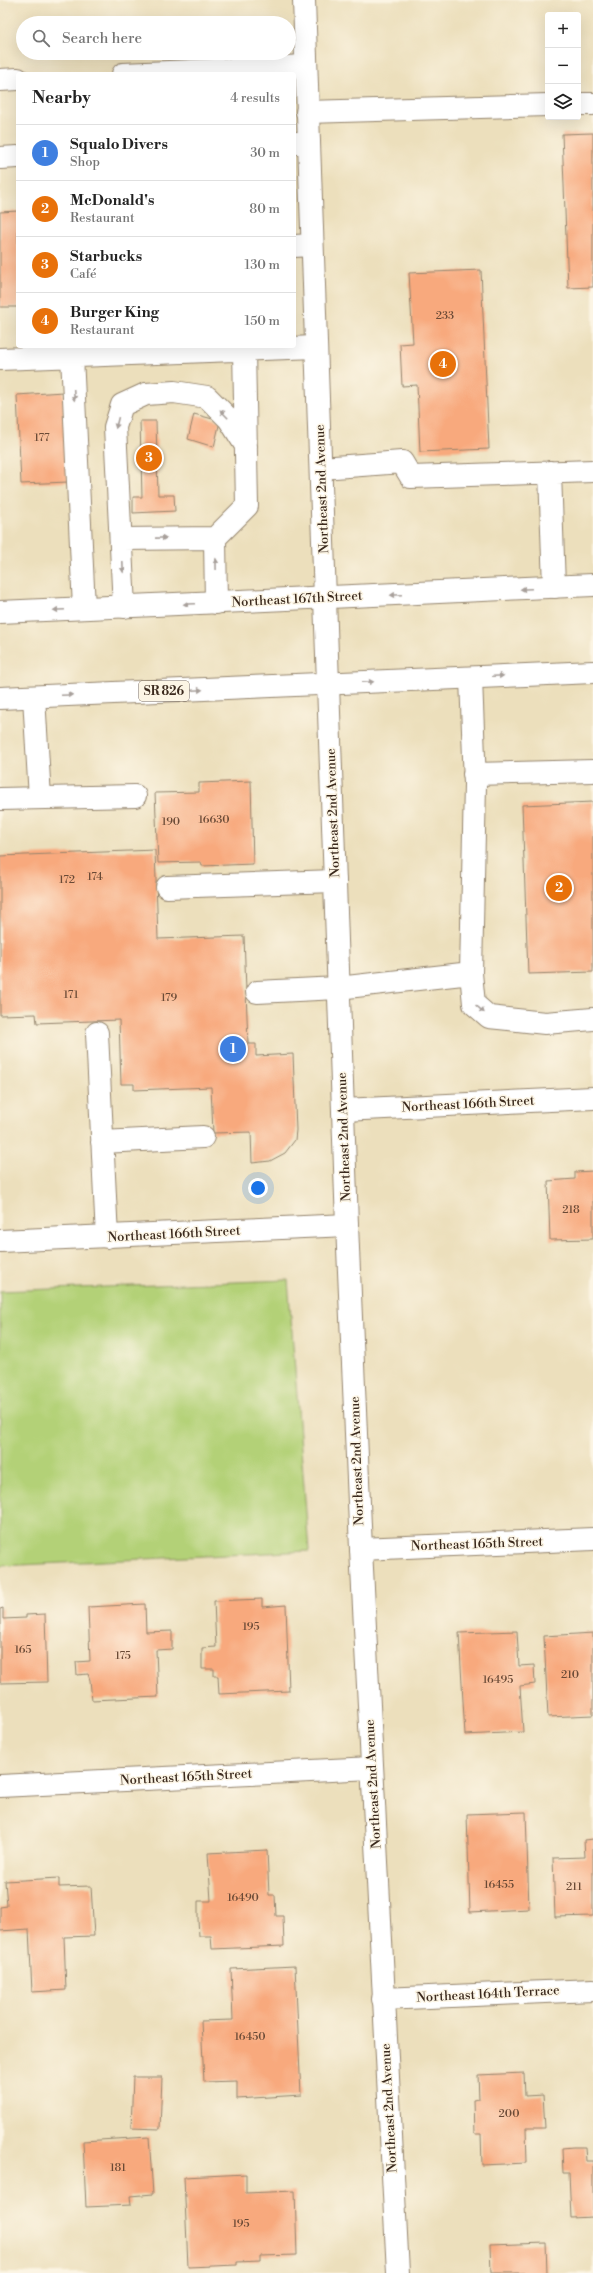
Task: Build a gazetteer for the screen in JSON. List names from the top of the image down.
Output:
{
  "streets": {
    "street": [
      "Northeast 2nd Avenue",
      "Northeast 167th Street",
      "SR 826",
      "Northeast 166th Street",
      "Northeast 165th Street",
      "Northeast 164th Terrace"
    ]
  },
  "crossings": [
    ["Northeast 2nd Avenue", "Northeast 167th Street"],
    ["Northeast 2nd Avenue", "SR 826"],
    ["Northeast 2nd Avenue", "Northeast 166th Street"],
    ["Northeast 2nd Avenue", "Northeast 165th Street"],
    ["Northeast 2nd Avenue", "Northeast 164th Terrace"]
  ],
  "house_numbers": [
    "233",
    "177",
    "16630",
    "190",
    "174",
    "172",
    "171",
    "179",
    "218",
    "195",
    "165",
    "175",
    "210",
    "16495",
    "16455",
    "211",
    "16490",
    "16450",
    "200",
    "181",
    "195"
  ],
  "page": {
    "map_buttons": ["+", "−"],
    "search": "Search here",
    "heading": ["Nearby", "4 results"],
    "list": [
      {
        "mark": "1",
        "name": "Squalo Divers",
        "note": "Shop",
        "value": "30 m"
      },
      {
        "mark": "2",
        "name": "McDonald's",
        "note": "Restaurant",
        "value": "80 m"
      },
      {
        "mark": "3",
        "name": "Starbucks",
        "note": "Café",
        "value": "130 m"
      },
      {
        "mark": "4",
        "name": "Burger King",
        "note": "Restaurant",
        "value": "150 m"
      }
    ],
    "pins": [
      "4",
      "3",
      "2",
      "1"
    ]
  }
}
